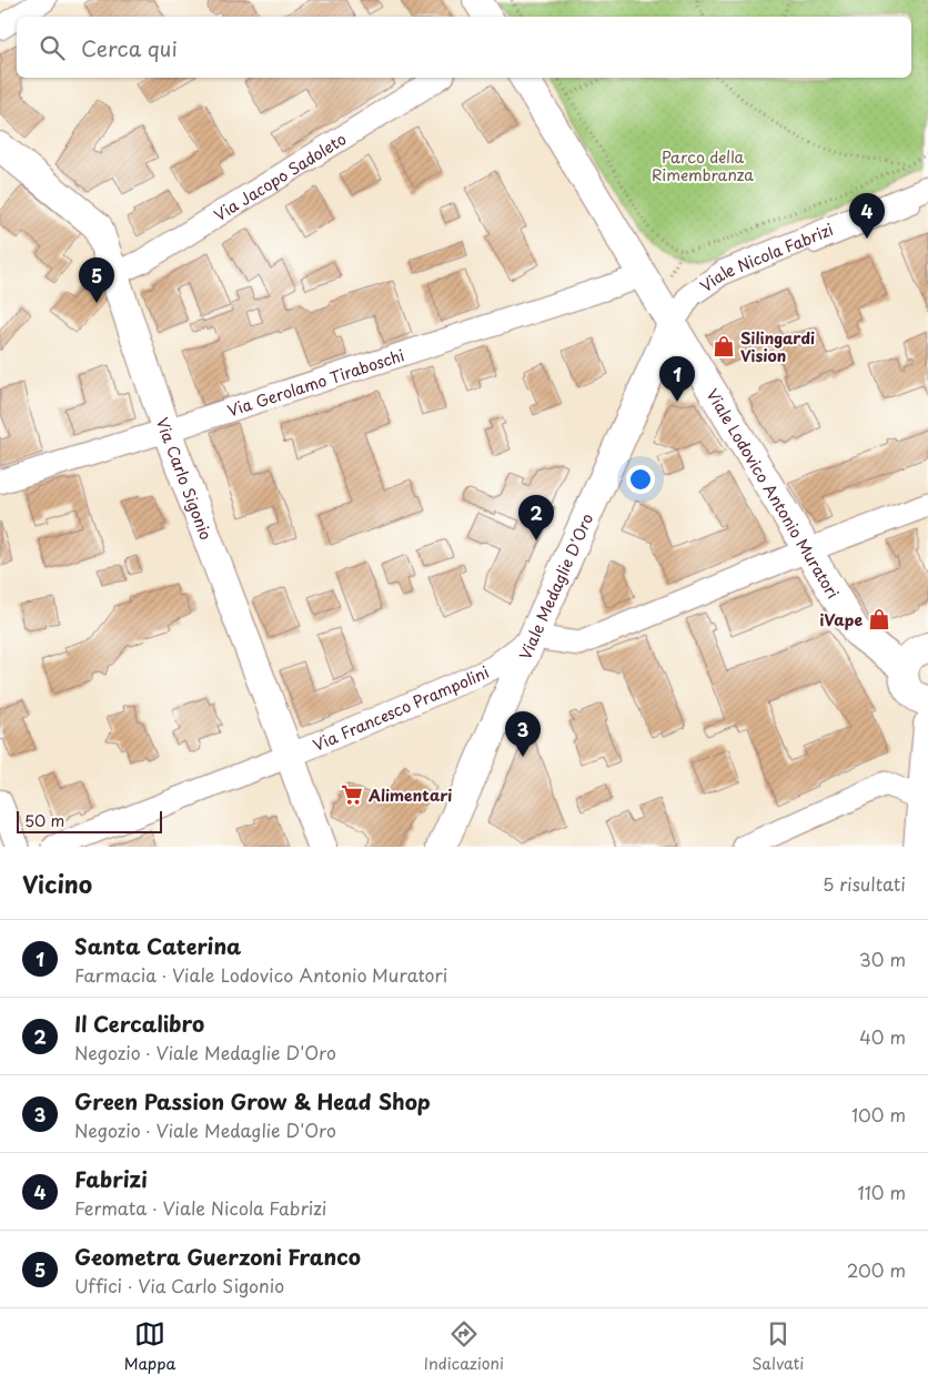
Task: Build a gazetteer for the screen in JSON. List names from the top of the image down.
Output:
{
  "streets": {
    "street": [
      "Via Jacopo Sadoleto",
      "Viale Nicola Fabrizi",
      "Via Gerolamo Tiraboschi",
      "Via Carlo Sigonio",
      "Viale Lodovico Antonio Muratori",
      "Viale Medaglie D'Oro",
      "Via Francesco Prampolini"
    ]
  },
  "crossings": [
    ["Via Jacopo Sadoleto", "Via Carlo Sigonio"],
    ["Viale Nicola Fabrizi", "Viale Lodovico Antonio Muratori"],
    ["Viale Nicola Fabrizi", "Viale Medaglie D'Oro"],
    ["Via Gerolamo Tiraboschi", "Via Carlo Sigonio"],
    ["Via Carlo Sigonio", "Via Francesco Prampolini"],
    ["Viale Lodovico Antonio Muratori", "Viale Medaglie D'Oro"],
    ["Viale Medaglie D'Oro", "Via Francesco Prampolini"]
  ],
  "parks": ["Parco della Rimembranza"],
  "places": {
    "shop": ["Silingardi Vision", "iVape"],
    "supermarket": ["Alimentari"]
  },
  "scale_bar": "50 m",
  "page": {
    "search": "Cerca qui",
    "pins": [
      "4",
      "5",
      "1",
      "2",
      "3"
    ],
    "scale": "50 m",
    "heading": ["Vicino", "5 risultati"],
    "list": [
      {
        "mark": "1",
        "name": "Santa Caterina",
        "note": "Farmacia · Viale Lodovico Antonio Muratori",
        "value": "30 m"
      },
      {
        "mark": "2",
        "name": "Il Cercalibro",
        "note": "Negozio · Viale Medaglie D'Oro",
        "value": "40 m"
      },
      {
        "mark": "3",
        "name": "Green Passion Grow & Head Shop",
        "note": "Negozio · Viale Medaglie D'Oro",
        "value": "100 m"
      },
      {
        "mark": "4",
        "name": "Fabrizi",
        "note": "Fermata · Viale Nicola Fabrizi",
        "value": "110 m"
      },
      {
        "mark": "5",
        "name": "Geometra Guerzoni Franco",
        "note": "Uffici · Via Carlo Sigonio",
        "value": "200 m"
      }
    ],
    "nav": ["Mappa", "Indicazioni", "Salvati"]
  }
}
